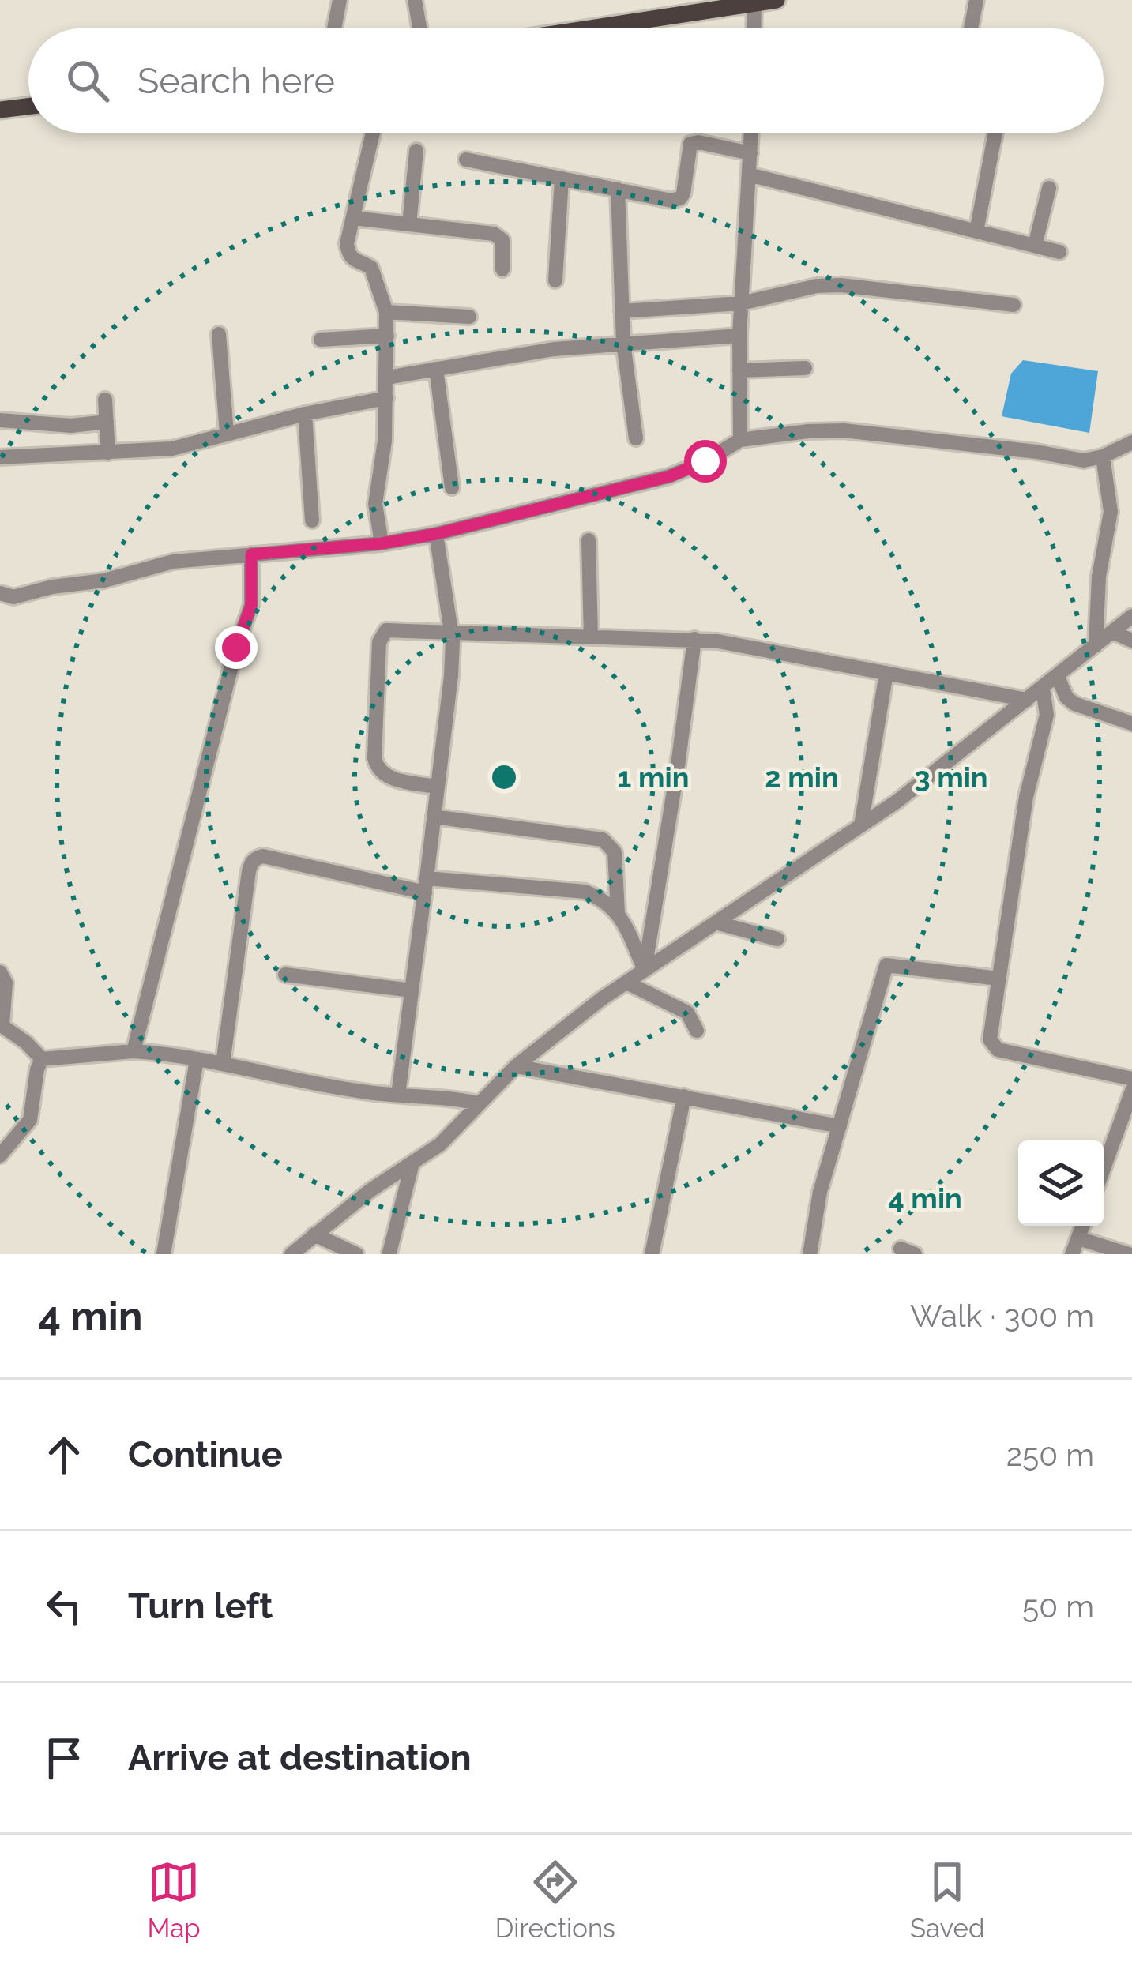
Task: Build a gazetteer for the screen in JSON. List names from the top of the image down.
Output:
{
  "page": {
    "search": "Search here",
    "heading": ["4 min", "Walk · 300 m"],
    "list": [
      ["Continue", "250 m"],
      ["Turn left", "50 m"],
      "Arrive at destination"
    ],
    "nav": ["Map", "Directions", "Saved"]
  },
  "rings": [
    "1 min",
    "2 min",
    "3 min",
    "4 min"
  ]
}
